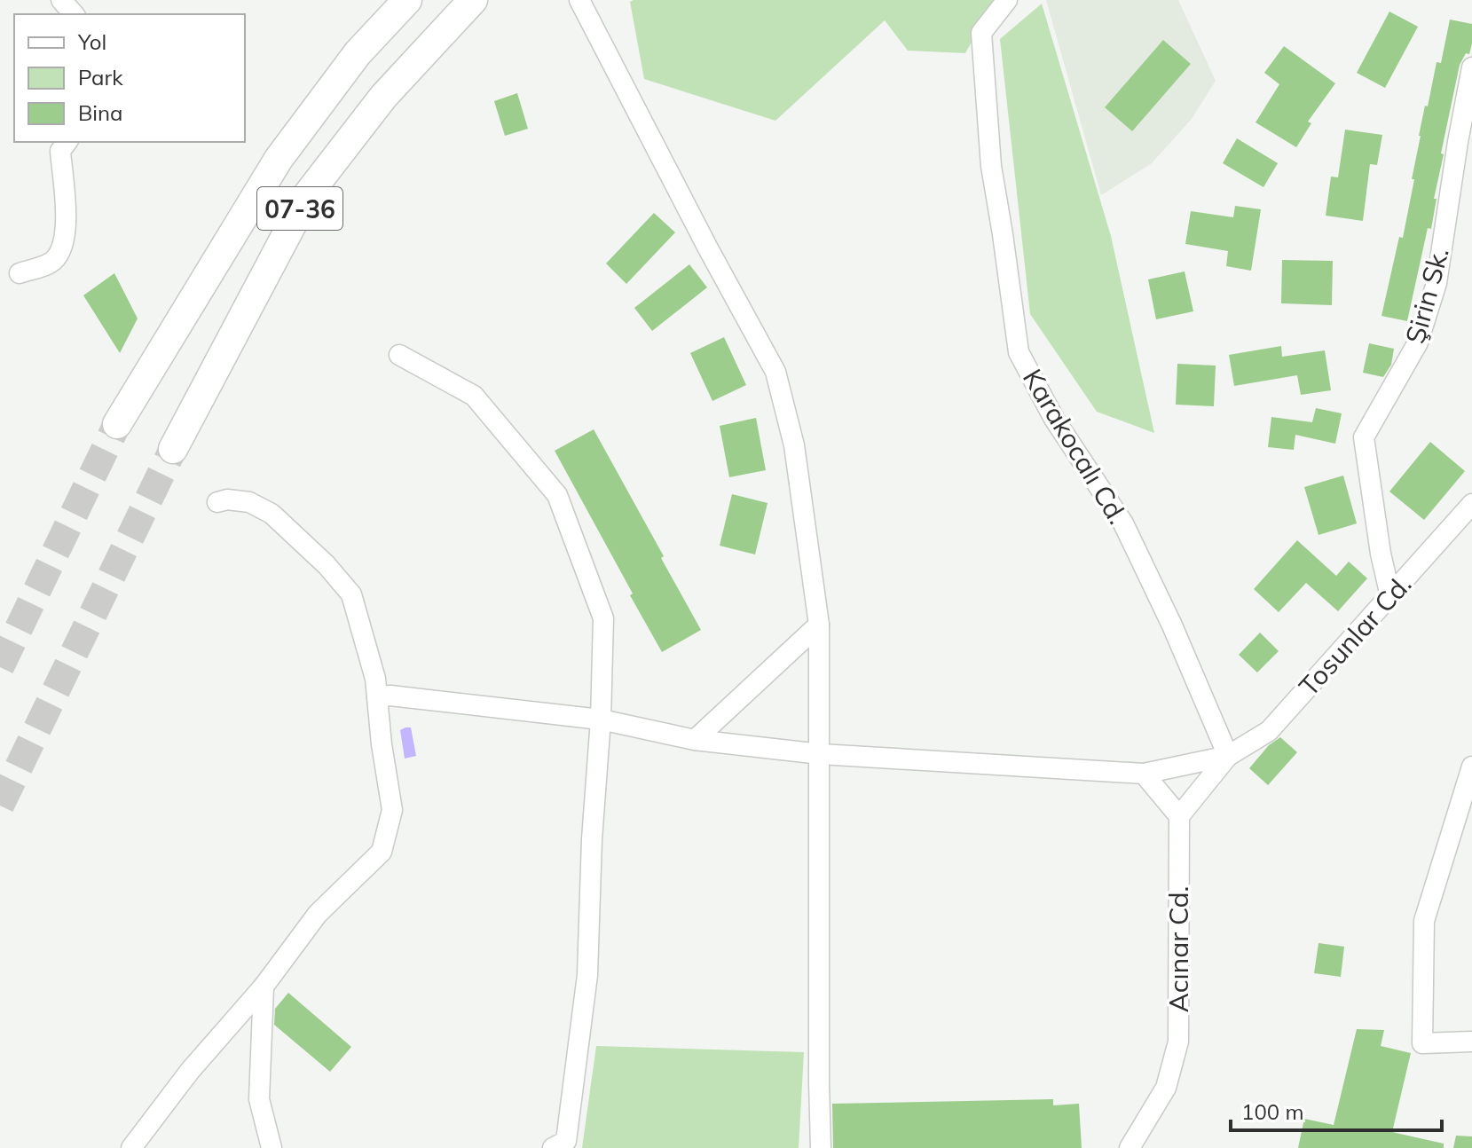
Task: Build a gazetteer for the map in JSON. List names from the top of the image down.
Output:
{
  "streets": {
    "highway": ["07-36"],
    "street": [
      "Şirin Sk.",
      "Karakocalı Cd.",
      "Tosunlar Cd.",
      "Acınar Cd."
    ]
  },
  "crossings": [
    ["Şirin Sk.", "Tosunlar Cd."],
    ["Karakocalı Cd.", "Tosunlar Cd."]
  ],
  "legend": ["Yol", "Park", "Bina"],
  "scale_bar": "100 m"
}
